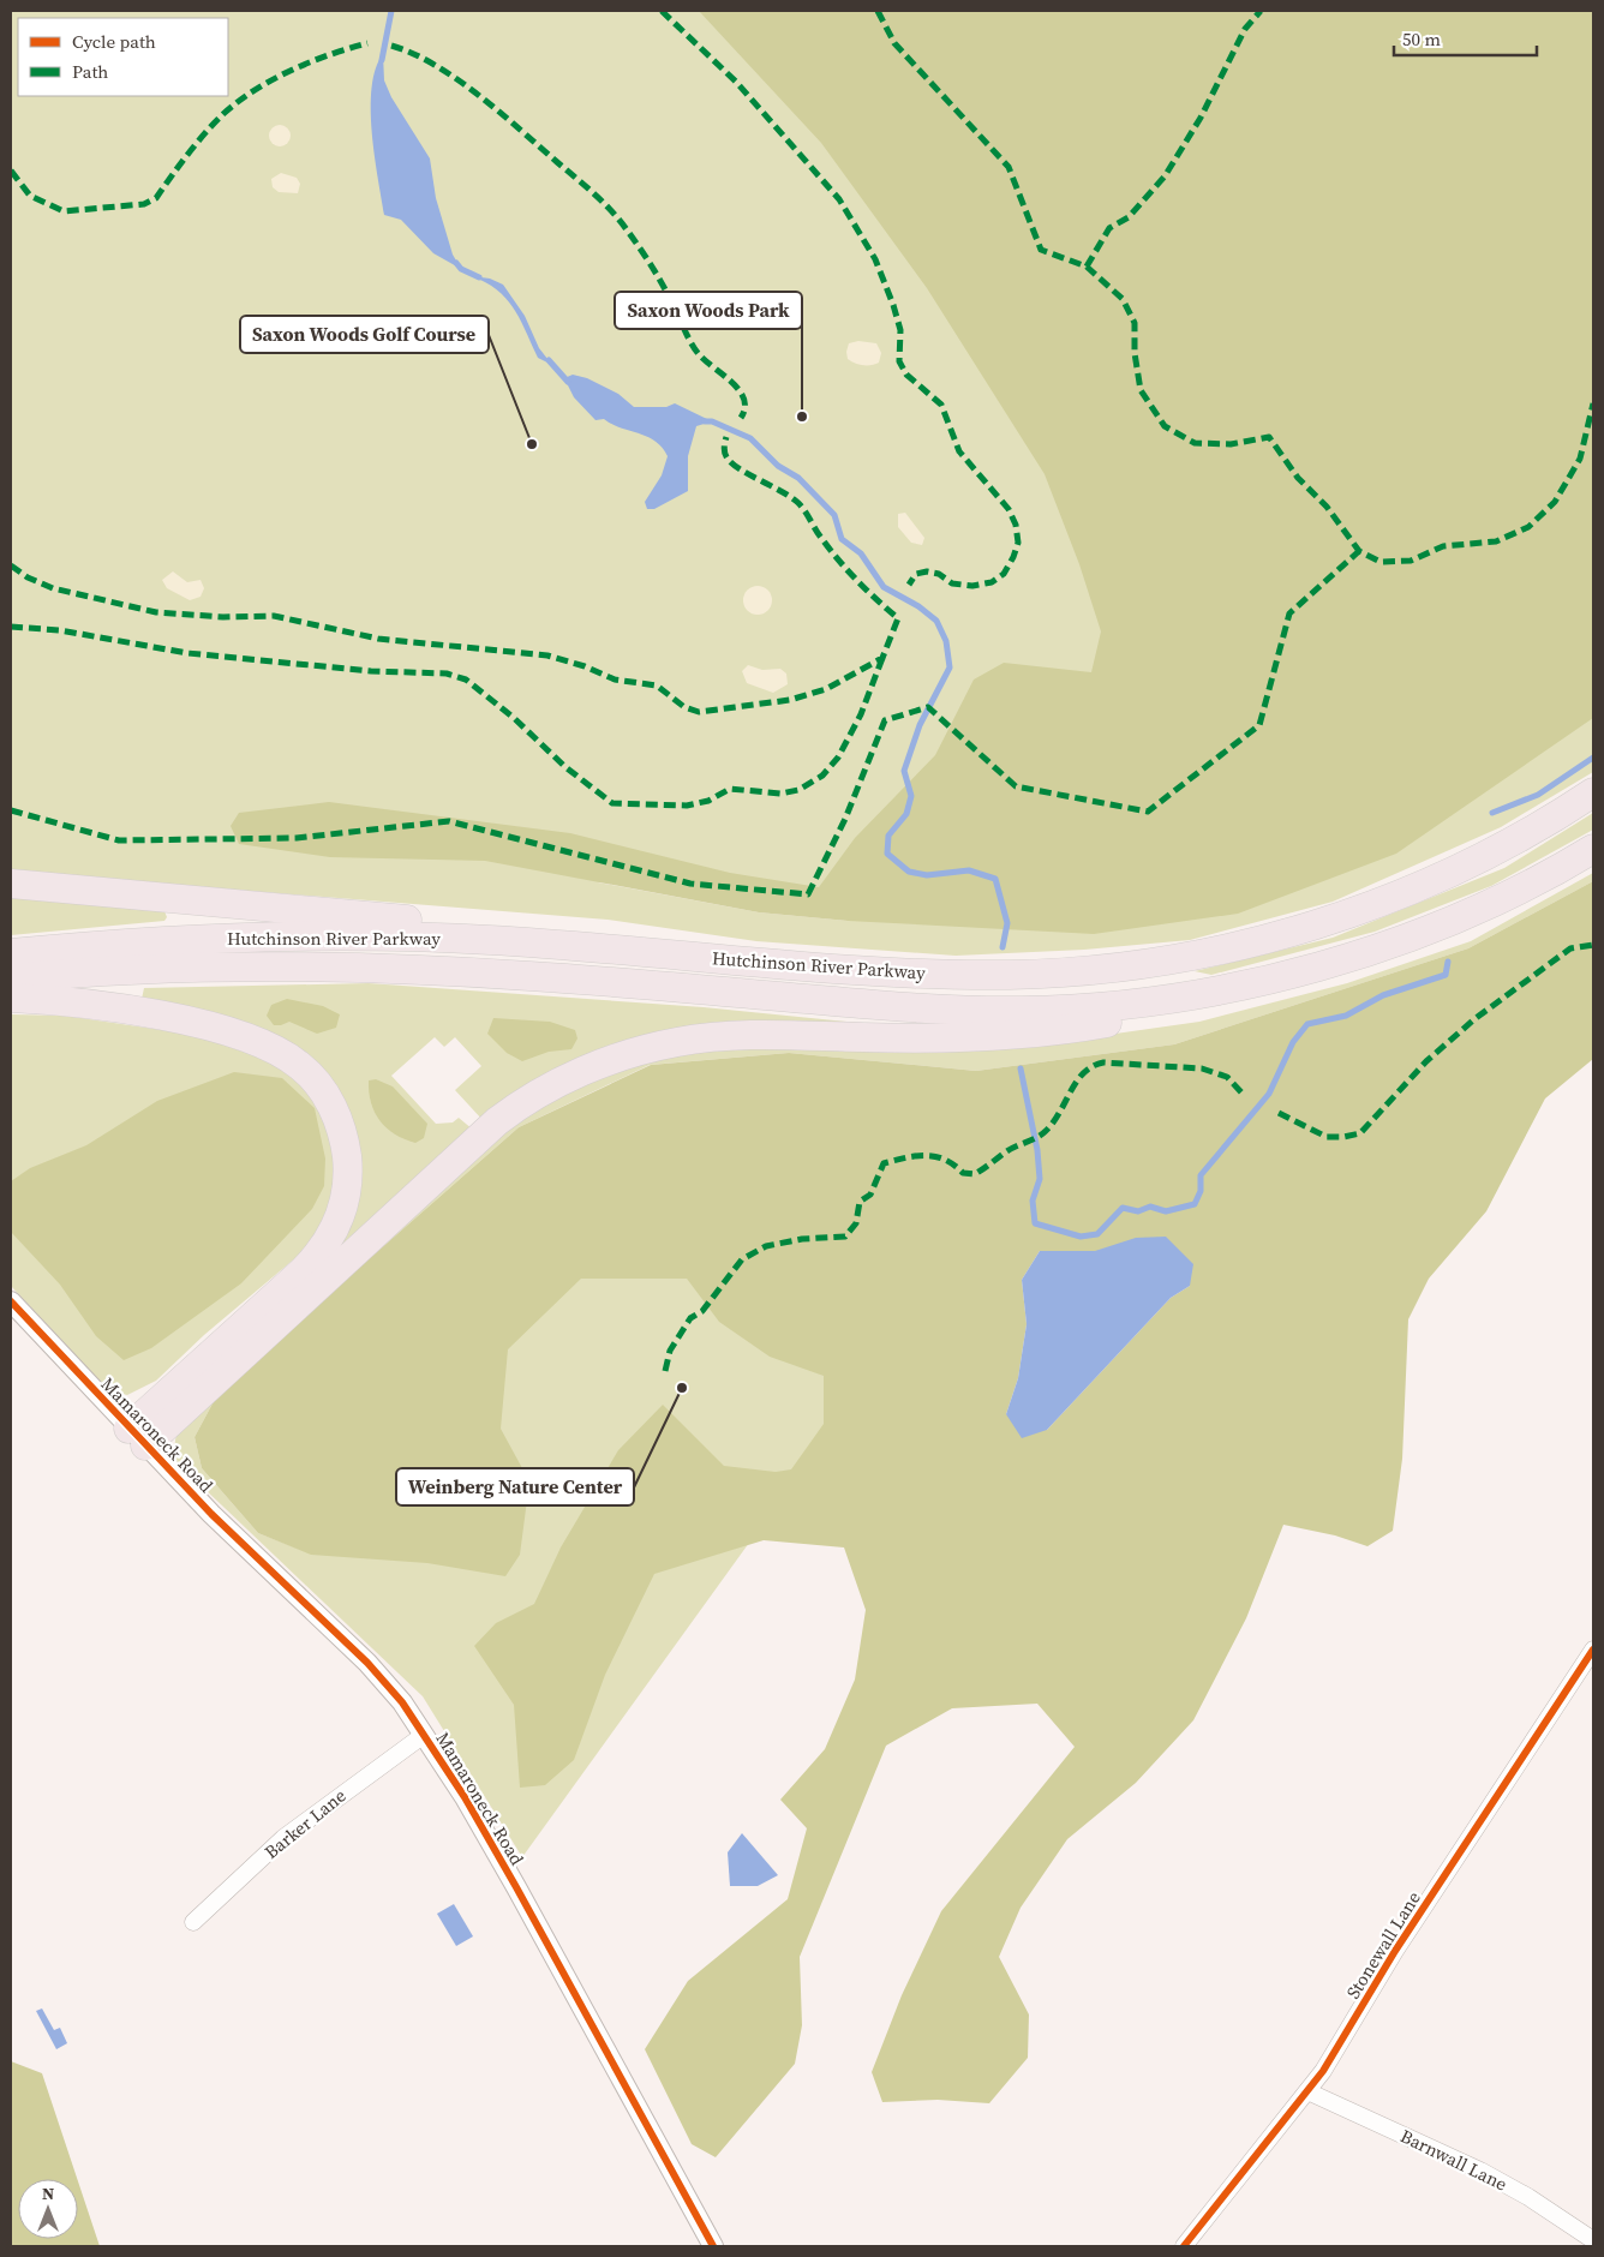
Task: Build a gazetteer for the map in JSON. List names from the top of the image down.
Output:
{
  "streets": {
    "highway": ["Hutchinson River Parkway"],
    "street": [
      "Mamaroneck Road",
      "Barker Lane",
      "Stonewall Lane",
      "Barnwall Lane"
    ]
  },
  "crossings": [
    ["Mamaroneck Road", "Barker Lane"],
    ["Stonewall Lane", "Barnwall Lane"]
  ],
  "places": ["Saxon Woods Park", "Saxon Woods Golf Course", "Weinberg Nature Center"],
  "legend": ["Cycle path", "Path"],
  "scale_bar": "50 m",
  "north": "top"
}
